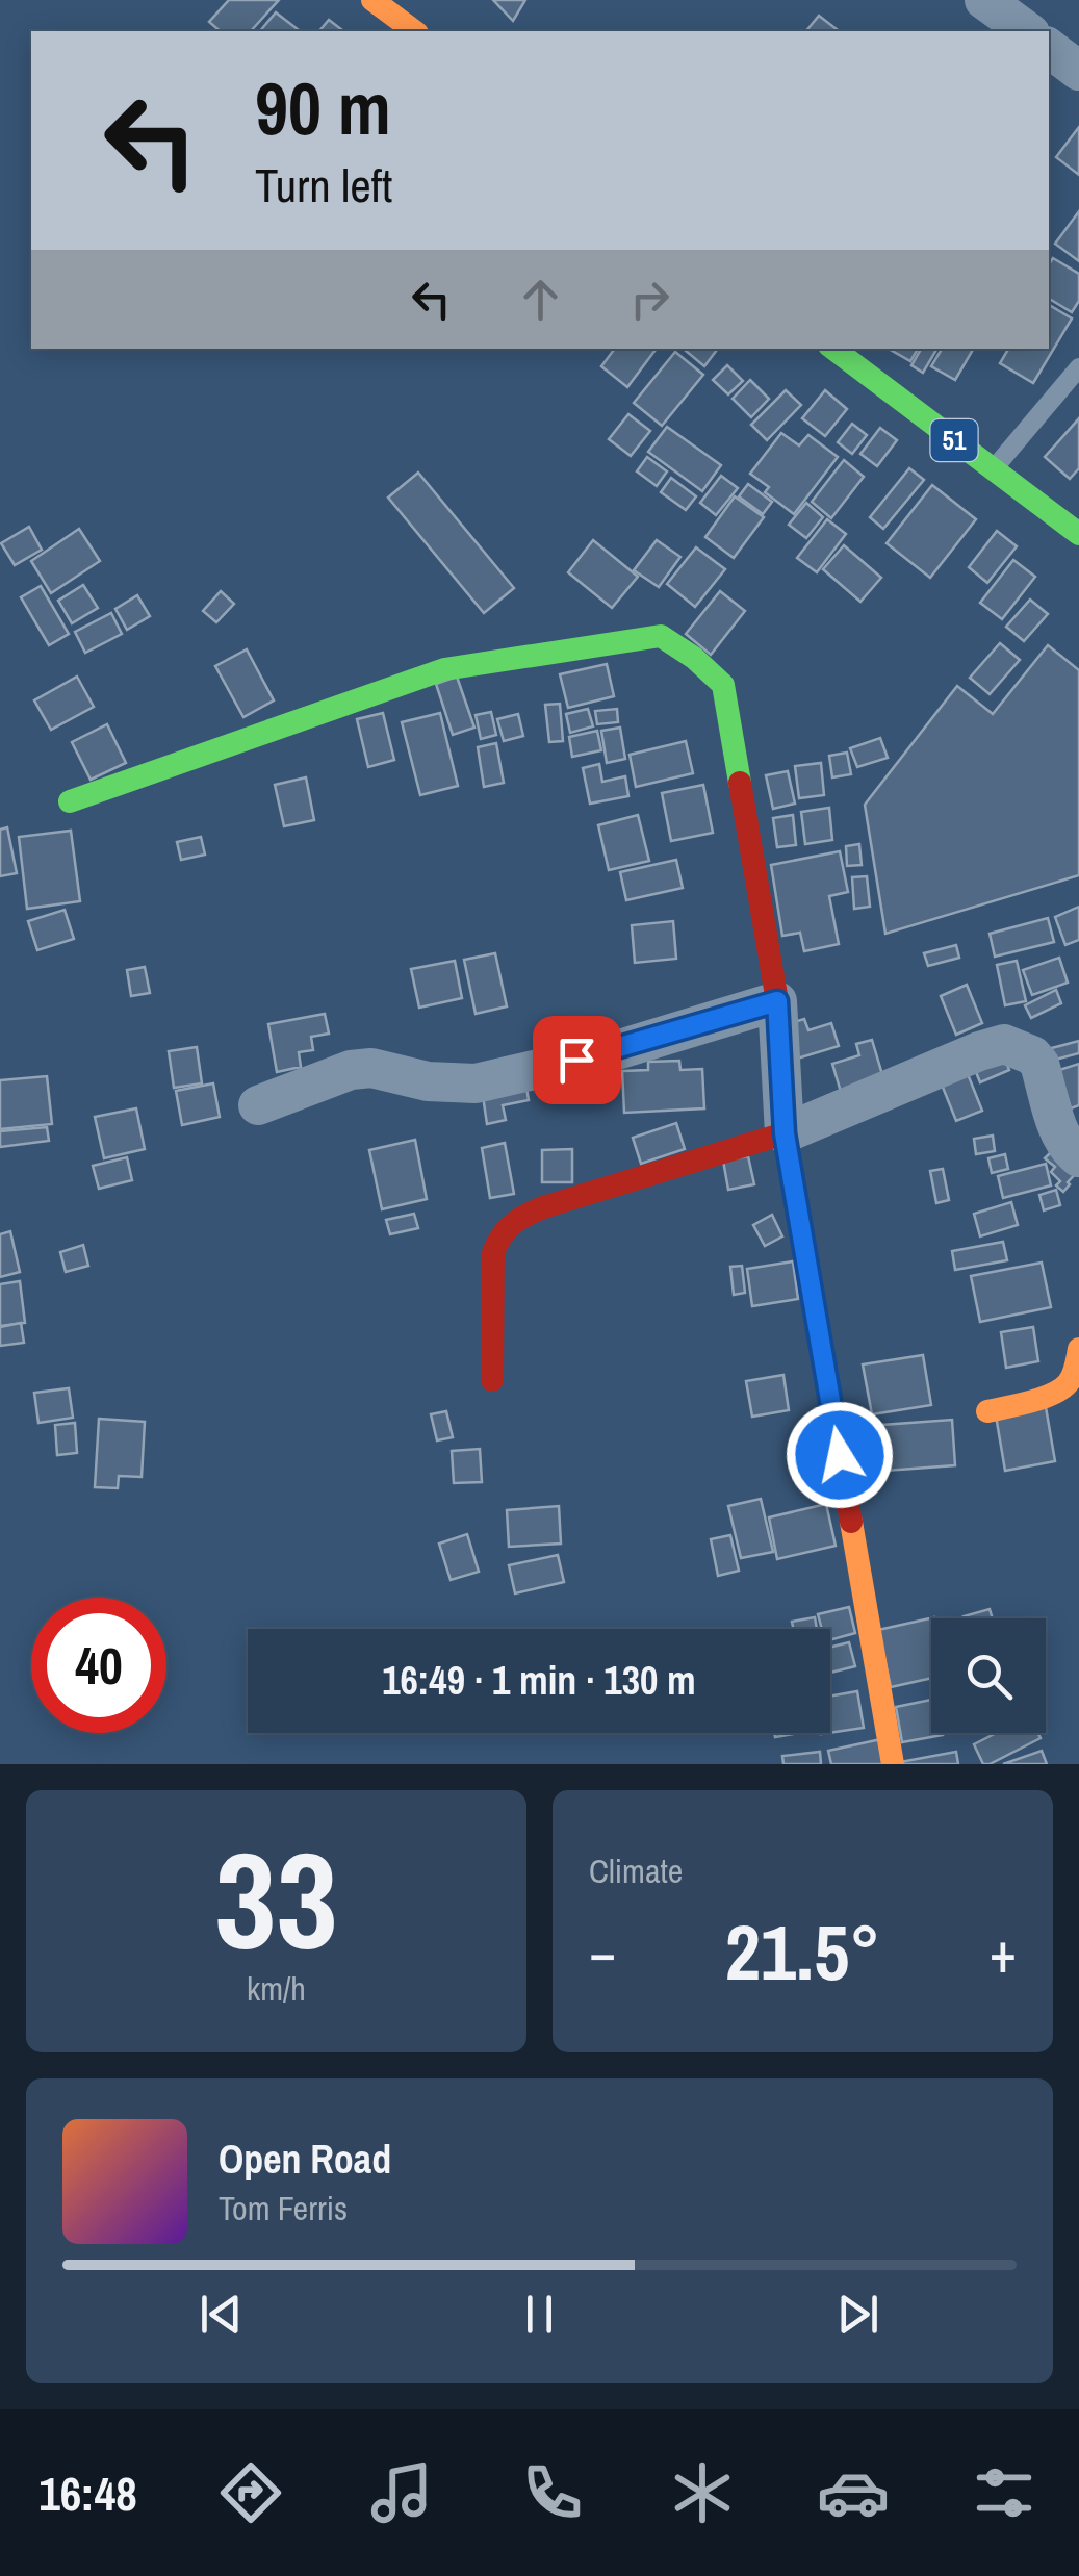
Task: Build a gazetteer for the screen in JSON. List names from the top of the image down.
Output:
{
  "streets": {
    "main road": ["51"]
  },
  "page": {
    "turn": ["90 m", "Turn left"],
    "limit": "40",
    "trip": "16:49 · 1 min · 130 m",
    "tile": [
      ["33", "km/h"],
      "Climate"
    ],
    "heat": ["−", "21.5°", "+"],
    "song": ["Open Road", "Tom Ferris"],
    "tabs": "16:48"
  }
}
